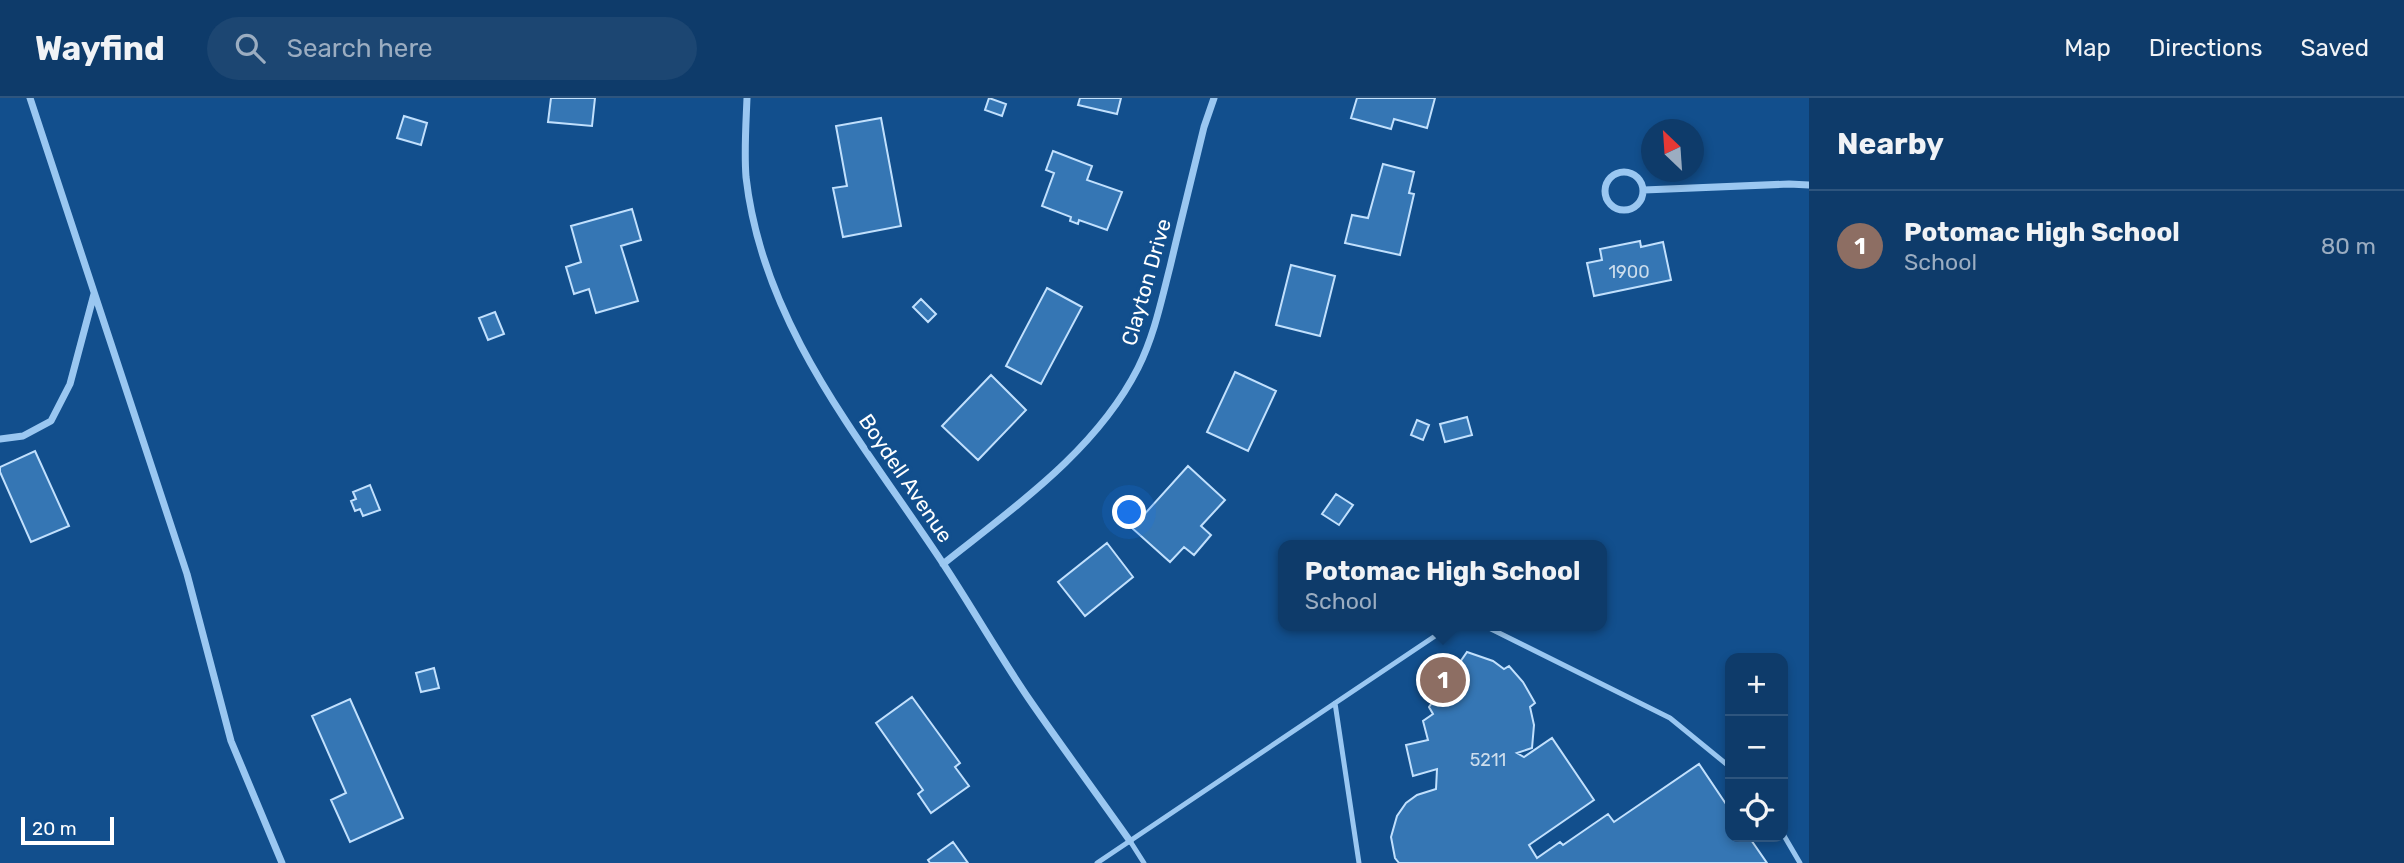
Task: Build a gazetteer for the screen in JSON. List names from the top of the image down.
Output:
{
  "streets": {
    "street": ["Clayton Drive", "Boydell Avenue"]
  },
  "crossings": [
    ["Clayton Drive", "Boydell Avenue"]
  ],
  "house_numbers": ["1900", "5211"],
  "scale_bar": "20 m",
  "north": "top left",
  "page": {
    "header": "Wayfind",
    "search": "Search here",
    "nav": ["Map", "Directions", "Saved"],
    "heading": "Nearby",
    "list": [
      {
        "mark": "1",
        "name": "Potomac High School",
        "note": "School",
        "value": "80 m"
      }
    ],
    "popup": ["Potomac High School", "School"],
    "map_buttons": ["+", "−"],
    "pins": "1",
    "scale": "20 m"
  }
}
